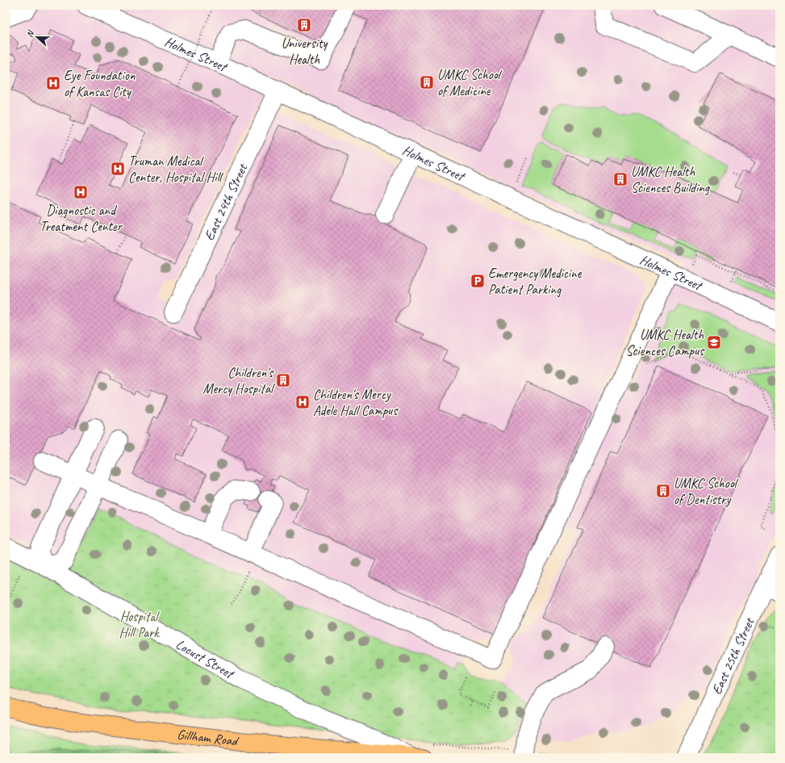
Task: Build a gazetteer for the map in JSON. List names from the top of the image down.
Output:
{
  "streets": {
    "main road": ["Gillham Road"],
    "street": [
      "Holmes Street",
      "East 24th Street",
      "East 25th Street",
      "Locust Street"
    ]
  },
  "crossings": [
    ["Holmes Street", "East 24th Street"],
    ["Locust Street", "Gillham Road"]
  ],
  "parks": ["Hospital Hill Park"],
  "places": {
    "building": [
      "University Health",
      "UMKC School of Medicine",
      "UMKC Health Sciences Building",
      "Children's Mercy Hospital",
      "UMKC School of Dentistry"
    ],
    "hospital": [
      "Eye Foundation of Kansas City",
      "Truman Medical Center, Hospital Hill",
      "Diagnostic and Treatment Center",
      "Children's Mercy Adele Hall Campus"
    ],
    "parking": ["Emergency Medicine Patient Parking"],
    "school or university": ["UMKC Health Sciences Campus"]
  },
  "north": "left"
}
